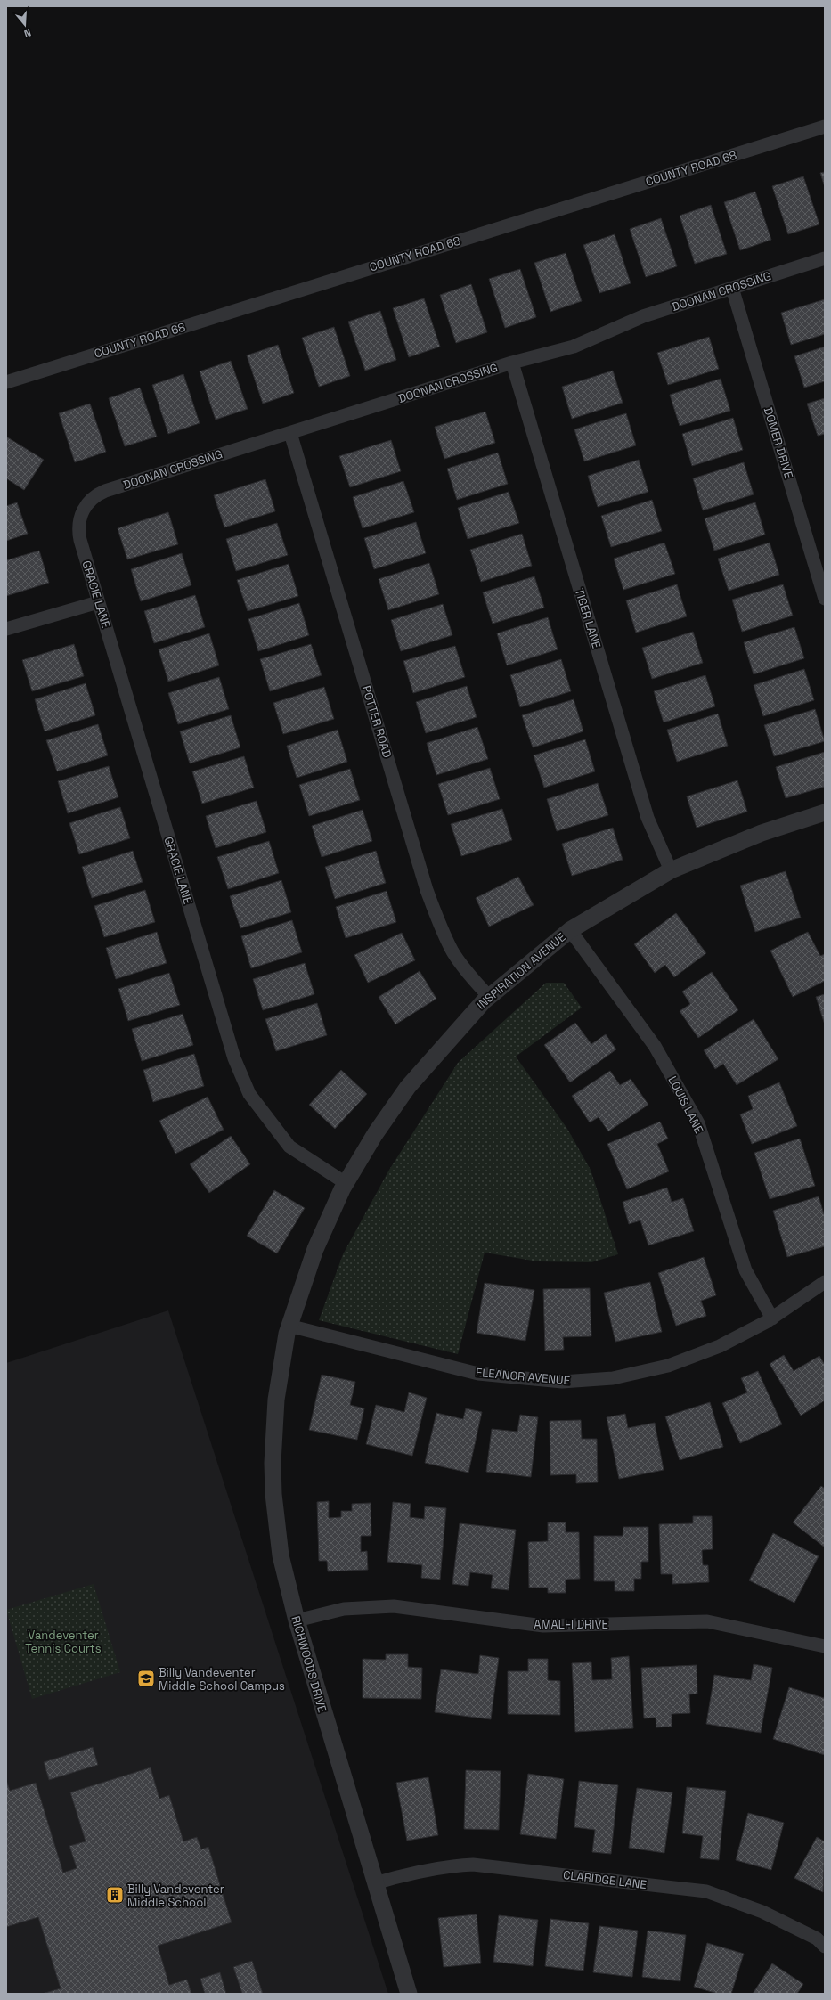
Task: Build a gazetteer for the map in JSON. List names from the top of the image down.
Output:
{
  "streets": {
    "street": [
      "COUNTY ROAD 68",
      "DOONAN CROSSING",
      "DOMER DRIVE",
      "GRACIE LANE",
      "TIGER LANE",
      "POTTER ROAD",
      "INSPIRATION AVENUE",
      "LOUIS LANE",
      "ELEANOR AVENUE",
      "AMALFI DRIVE",
      "RICHWOODS DRIVE",
      "CLARIDGE LANE"
    ]
  },
  "crossings": [
    ["DOONAN CROSSING", "DOMER DRIVE"],
    ["DOONAN CROSSING", "GRACIE LANE"],
    ["DOONAN CROSSING", "TIGER LANE"],
    ["DOONAN CROSSING", "POTTER ROAD"],
    ["GRACIE LANE", "INSPIRATION AVENUE"],
    ["TIGER LANE", "INSPIRATION AVENUE"],
    ["POTTER ROAD", "INSPIRATION AVENUE"],
    ["INSPIRATION AVENUE", "LOUIS LANE"],
    ["INSPIRATION AVENUE", "ELEANOR AVENUE"],
    ["INSPIRATION AVENUE", "RICHWOODS DRIVE"],
    ["LOUIS LANE", "ELEANOR AVENUE"],
    ["ELEANOR AVENUE", "RICHWOODS DRIVE"],
    ["AMALFI DRIVE", "RICHWOODS DRIVE"],
    ["RICHWOODS DRIVE", "CLARIDGE LANE"]
  ],
  "parks": ["Vandeventer Tennis Courts"],
  "places": {
    "school or university": ["Billy Vandeventer Middle School Campus"],
    "building": ["Billy Vandeventer Middle School"]
  },
  "north": "bottom"
}
